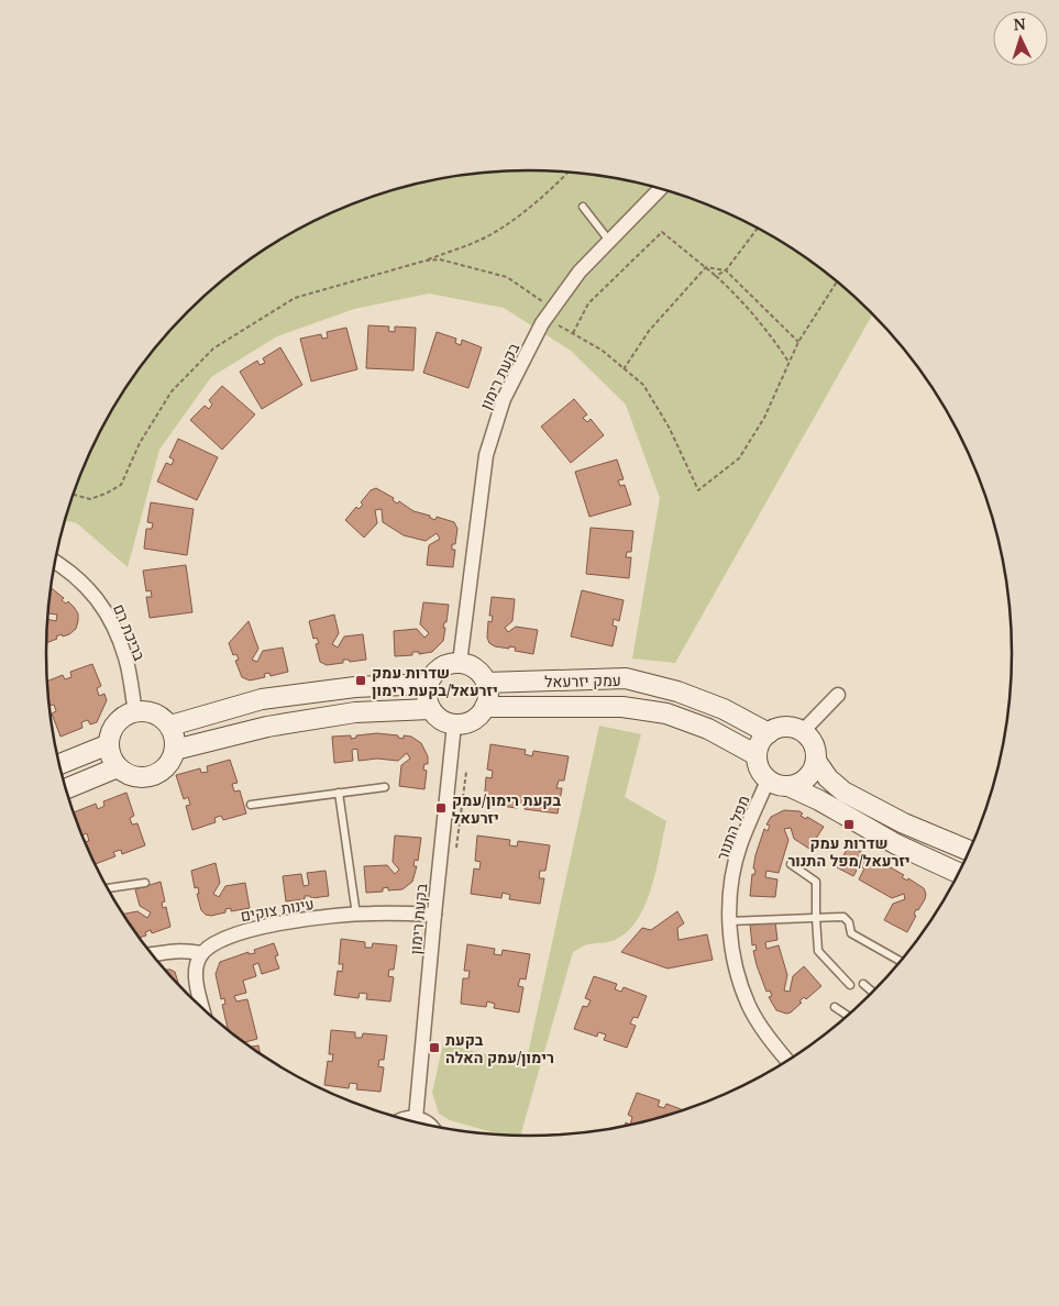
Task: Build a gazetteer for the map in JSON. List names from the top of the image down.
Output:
{
  "streets": {
    "main road": ["עמק יזרעאל"],
    "street": [
      "בקעת רימון",
      "בריכת רם",
      "מפל התנור",
      "עינות צוקים"
    ]
  },
  "crossings": [
    ["בקעת רימון", "עמק יזרעאל"],
    ["בקעת רימון", "עינות צוקים"],
    ["עמק יזרעאל", "מפל התנור"]
  ],
  "places": {
    "transit": [
      "שדרות עמק יזרעאל/בקעת רימון",
      "בקעת רימון/עמק יזרעאל",
      "שדרות עמק יזרעאל/מפל התנור",
      "בקעת רימון/עמק האלה"
    ]
  },
  "north": "top"
}
